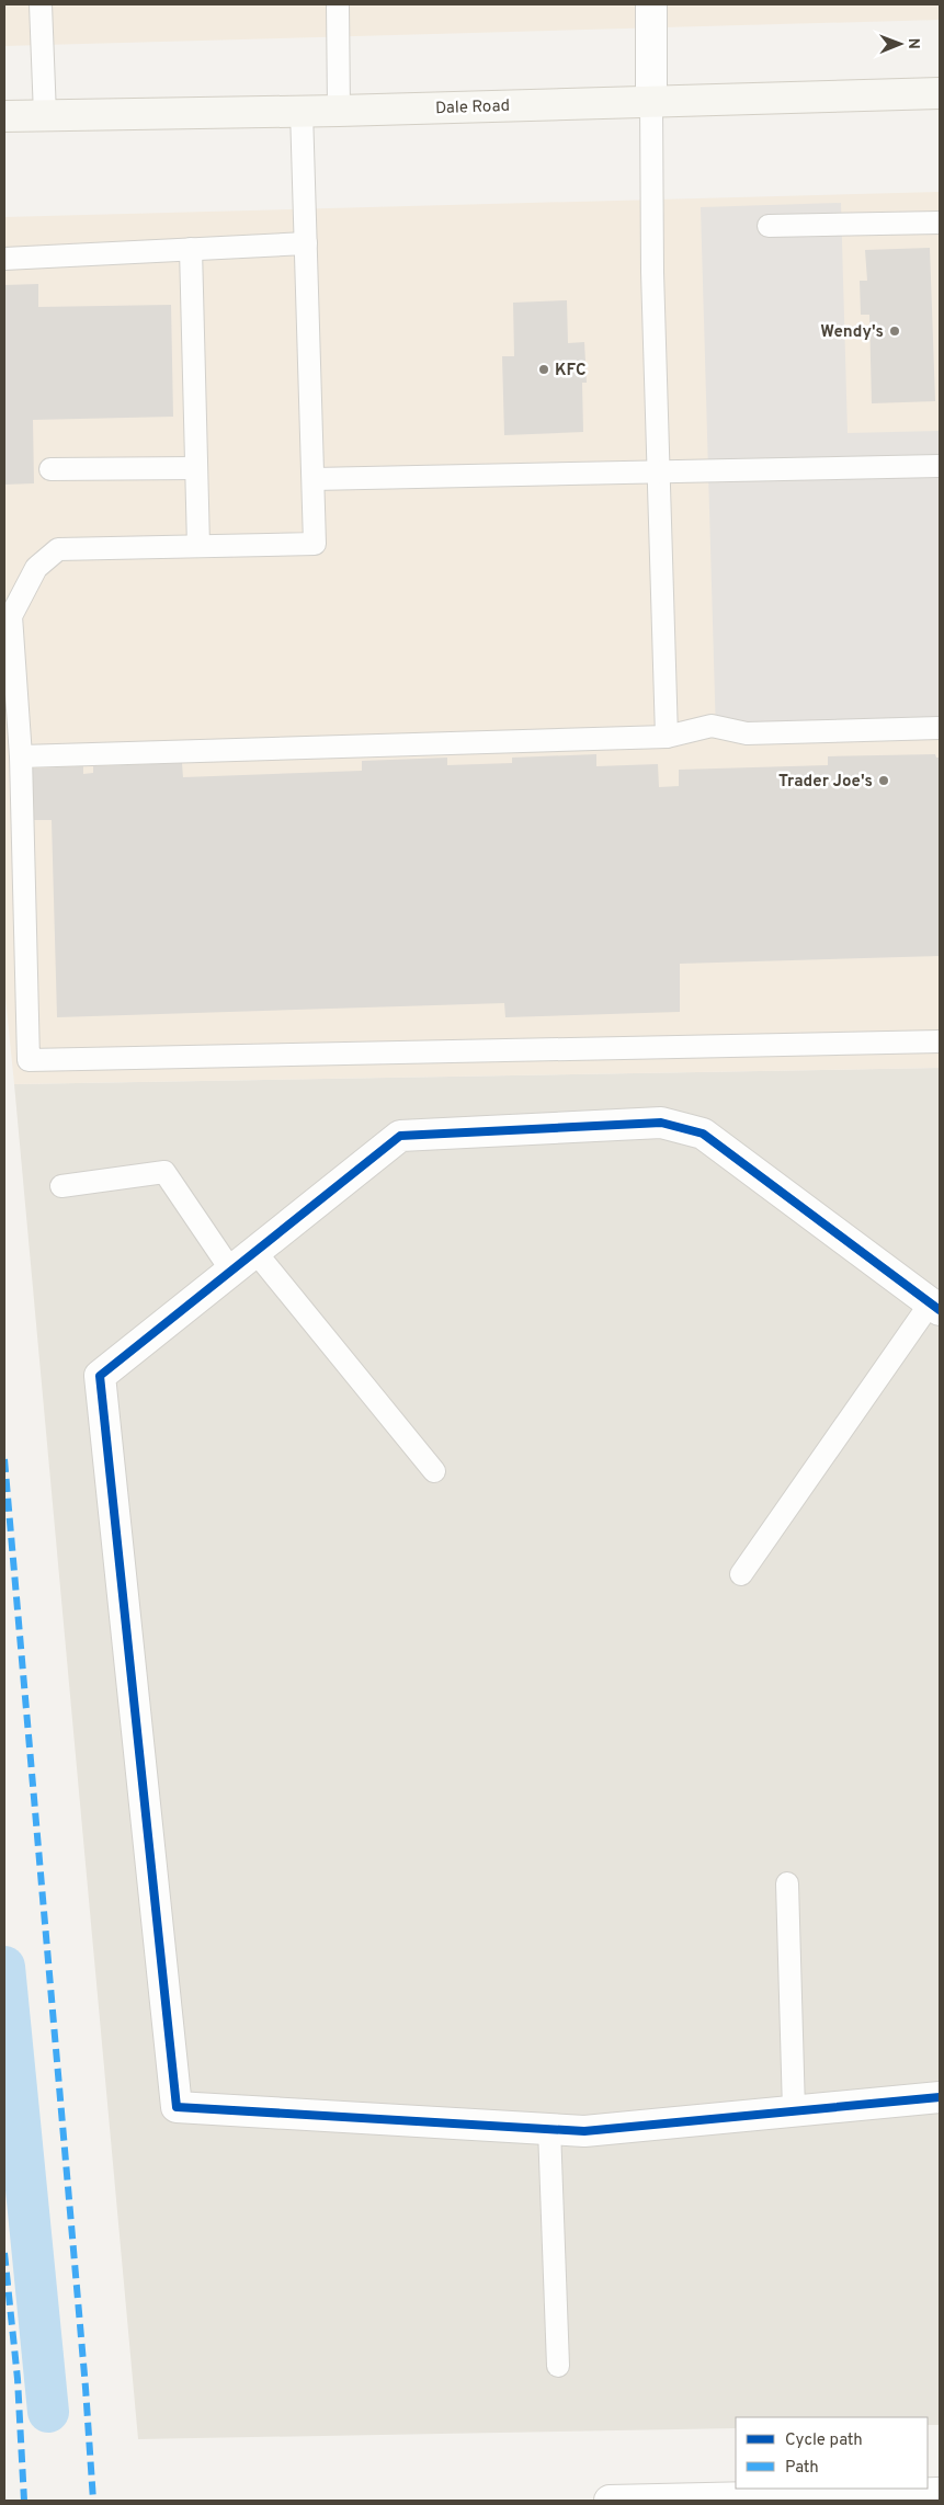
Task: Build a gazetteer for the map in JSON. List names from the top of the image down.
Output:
{
  "streets": {
    "main road": ["Dale Road"]
  },
  "places": ["Wendy's", "KFC", "Trader Joe's"],
  "legend": ["Cycle path", "Path"],
  "north": "right"
}
